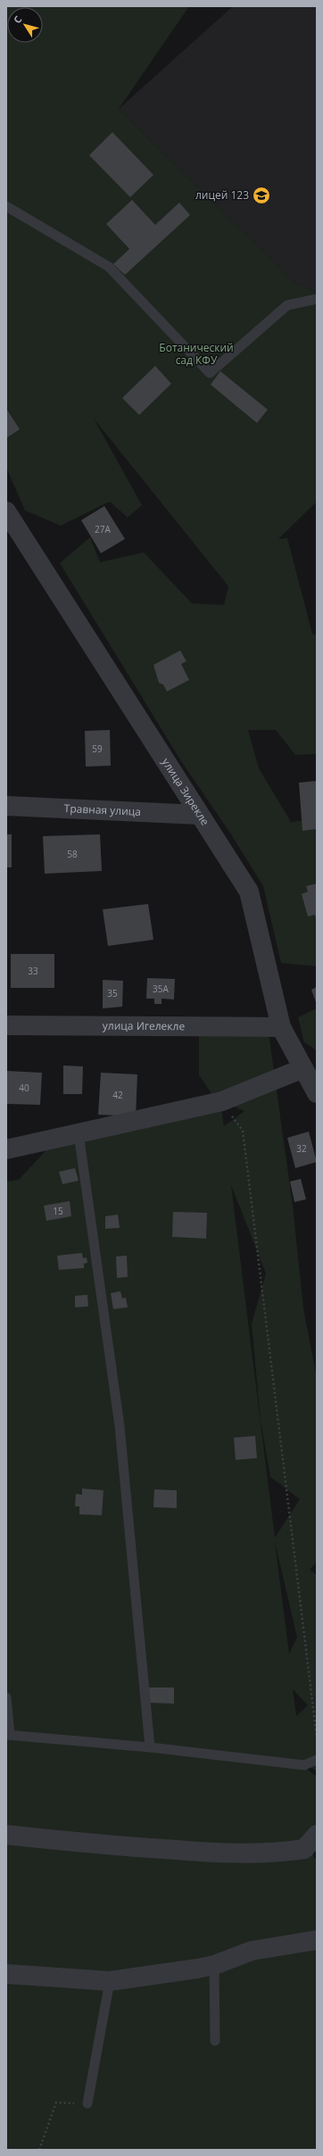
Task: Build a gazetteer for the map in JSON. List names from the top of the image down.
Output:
{
  "streets": {
    "street": ["улица Зирекле", "Травная улица", "улица Игелекле"]
  },
  "crossings": [
    ["улица Зирекле", "Травная улица"],
    ["улица Зирекле", "улица Игелекле"]
  ],
  "parks": ["Ботанический сад КФУ"],
  "places": {
    "school or university": ["лицей 123"]
  },
  "house_numbers": [
    "27А",
    "59",
    "58",
    "33",
    "35А",
    "35",
    "40",
    "42",
    "32",
    "15"
  ],
  "north": "top left"
}
